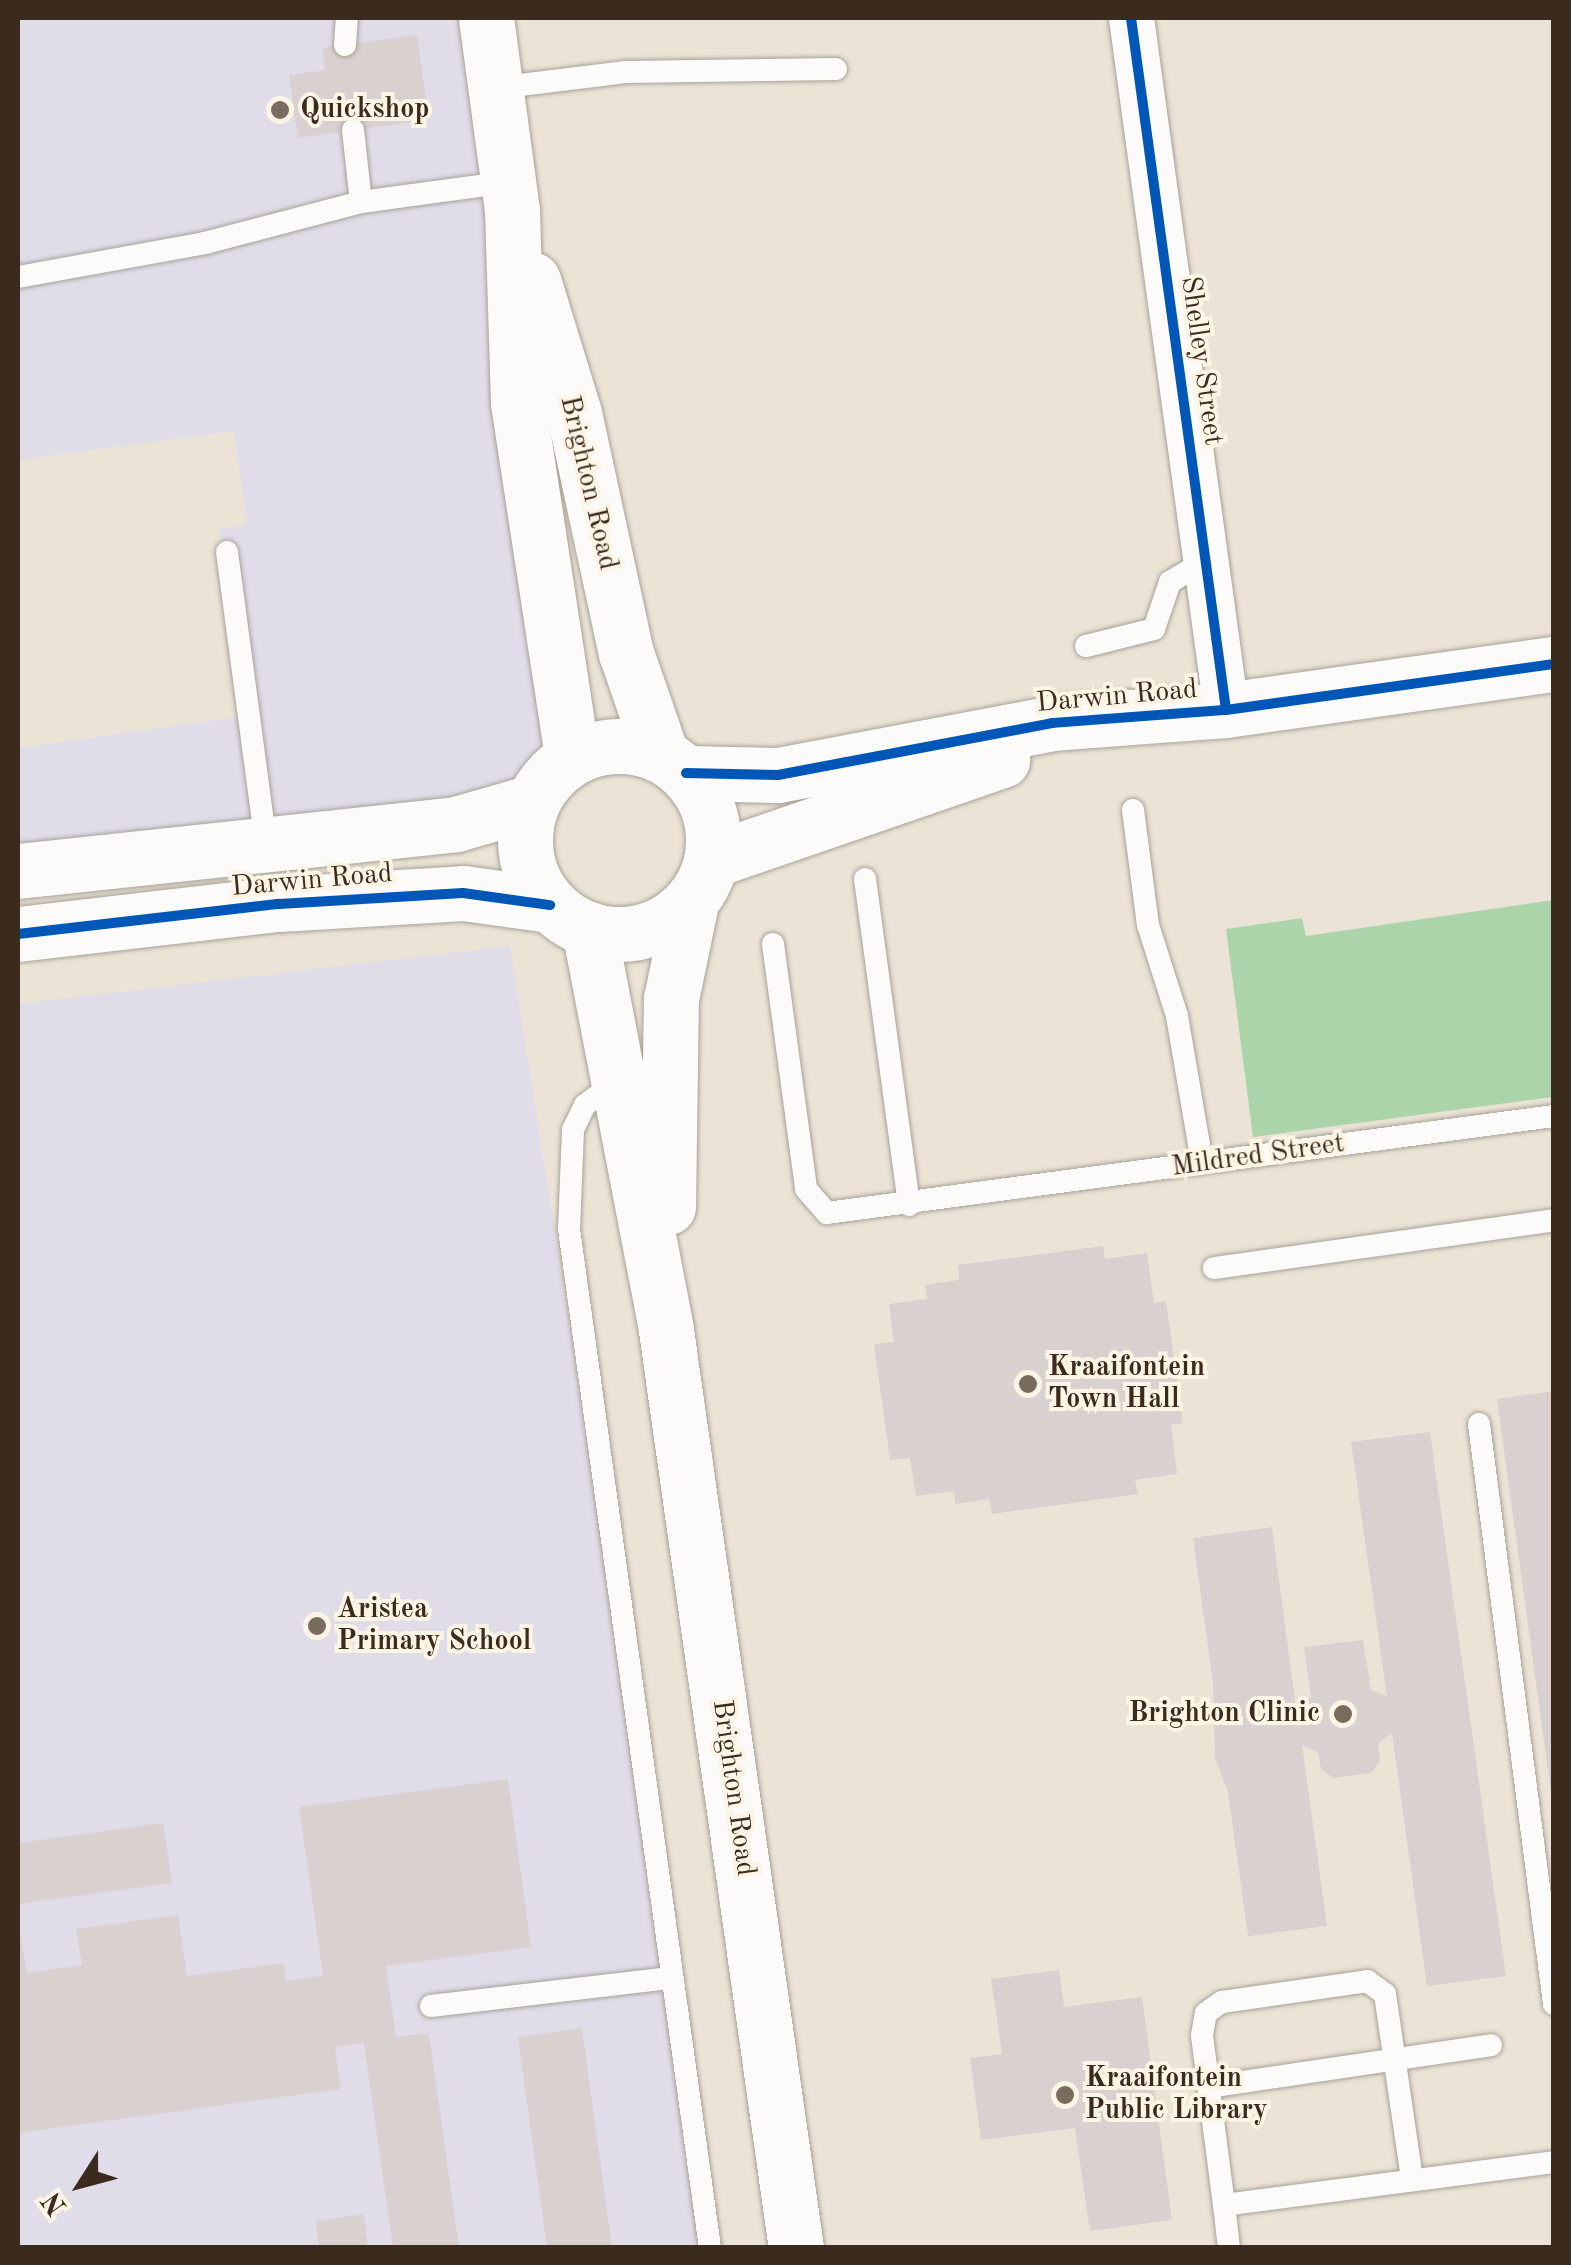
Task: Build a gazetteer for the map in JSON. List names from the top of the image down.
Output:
{
  "streets": {
    "main road": ["Brighton Road", "Darwin Road"],
    "street": ["Shelley Street"],
    "lane": ["Mildred Street"]
  },
  "crossings": [
    ["Shelley Street", "Darwin Road"],
    ["Brighton Road", "Darwin Road"]
  ],
  "places": [
    "Quickshop",
    "Kraaifontein Town Hall",
    "Aristea Primary School",
    "Brighton Clinic",
    "Kraaifontein Public Library"
  ],
  "north": "bottom left"
}
